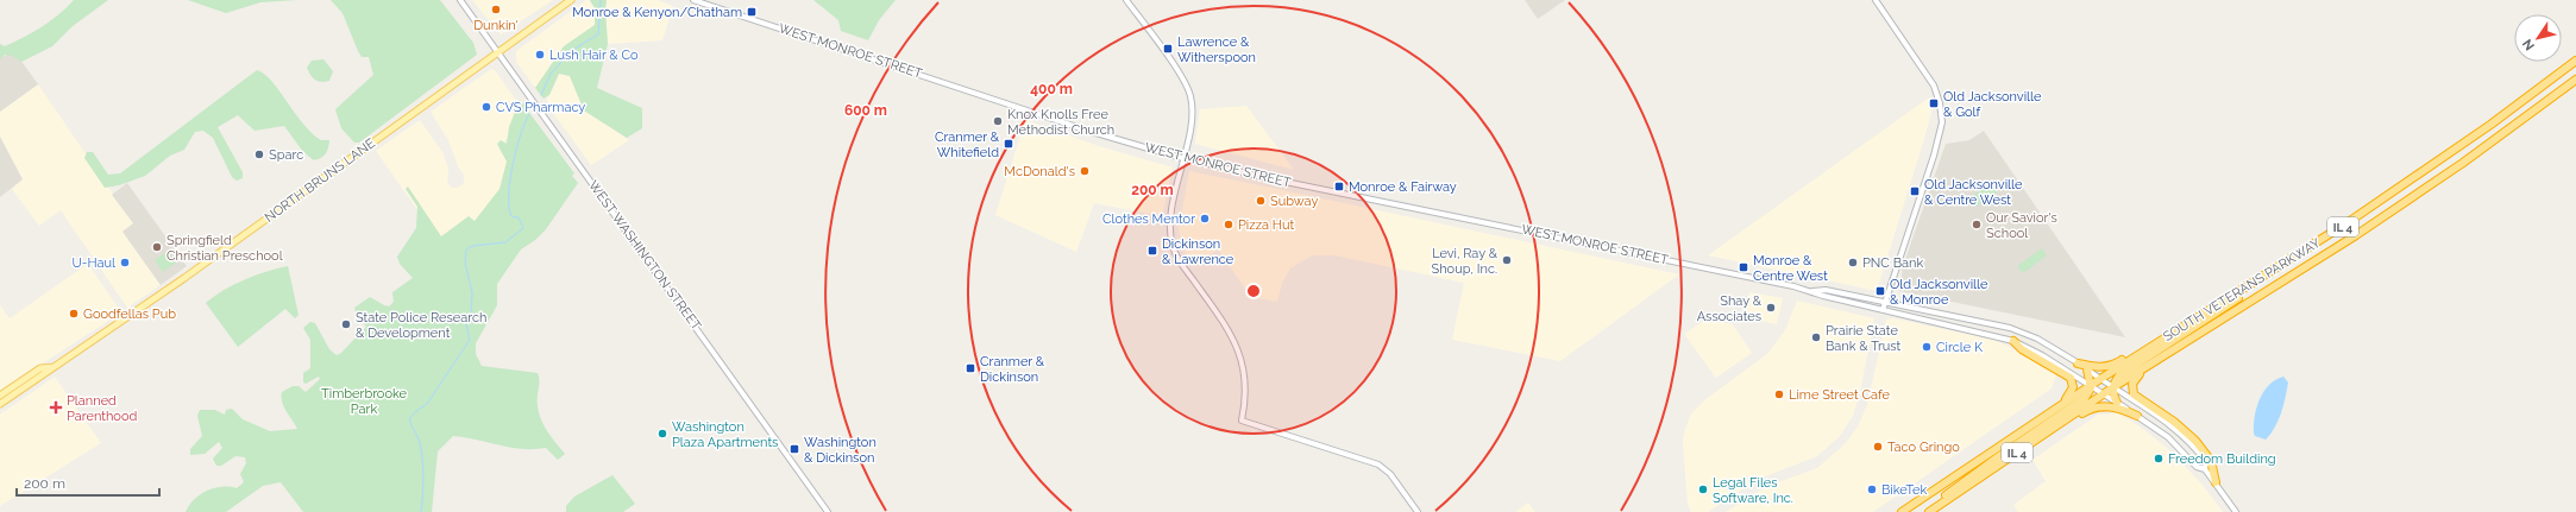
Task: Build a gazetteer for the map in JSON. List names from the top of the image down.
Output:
{
  "streets": {
    "highway": ["IL 4", "SOUTH VETERANS PARKWAY"],
    "main road": ["NORTH BRUNS LANE"],
    "street": ["WEST MONROE STREET", "WEST WASHINGTON STREET"]
  },
  "crossings": [
    ["WEST MONROE STREET", "SOUTH VETERANS PARKWAY"],
    ["NORTH BRUNS LANE", "WEST WASHINGTON STREET"]
  ],
  "parks": ["Timberbrooke Park"],
  "places": {
    "other": [
      "Dunkin'",
      "Lush Hair & Co",
      "CVS Pharmacy",
      "Knox Knolls Free Methodist Church",
      "Sparc",
      "McDonald's",
      "Subway",
      "Clothes Mentor",
      "Pizza Hut",
      "Our Savior's School",
      "Springfield Christian Preschool",
      "Levi, Ray & Shoup, Inc.",
      "U-Haul",
      "PNC Bank",
      "Shay & Associates",
      "Goodfellas Pub",
      "State Police Research & Development",
      "Prairie State Bank & Trust",
      "Circle K",
      "Lime Street Cafe",
      "Washington Plaza Apartments",
      "Taco Gringo",
      "Freedom Building",
      "Legal Files Software, Inc.",
      "BikeTek"
    ],
    "transit": [
      "Monroe & Kenyon/Chatham",
      "Lawrence & Witherspoon",
      "Old Jacksonville & Golf",
      "Cranmer & Whitefield",
      "Monroe & Fairway",
      "Old Jacksonville & Centre West",
      "Dickinson & Lawrence",
      "Monroe & Centre West",
      "Old Jacksonville & Monroe",
      "Cranmer & Dickinson",
      "Washington & Dickinson"
    ],
    "health": ["Planned Parenthood"]
  },
  "scale_bar": "200 m",
  "north": "bottom left",
  "rings": ["400 m", "600 m", "200 m"]
}
